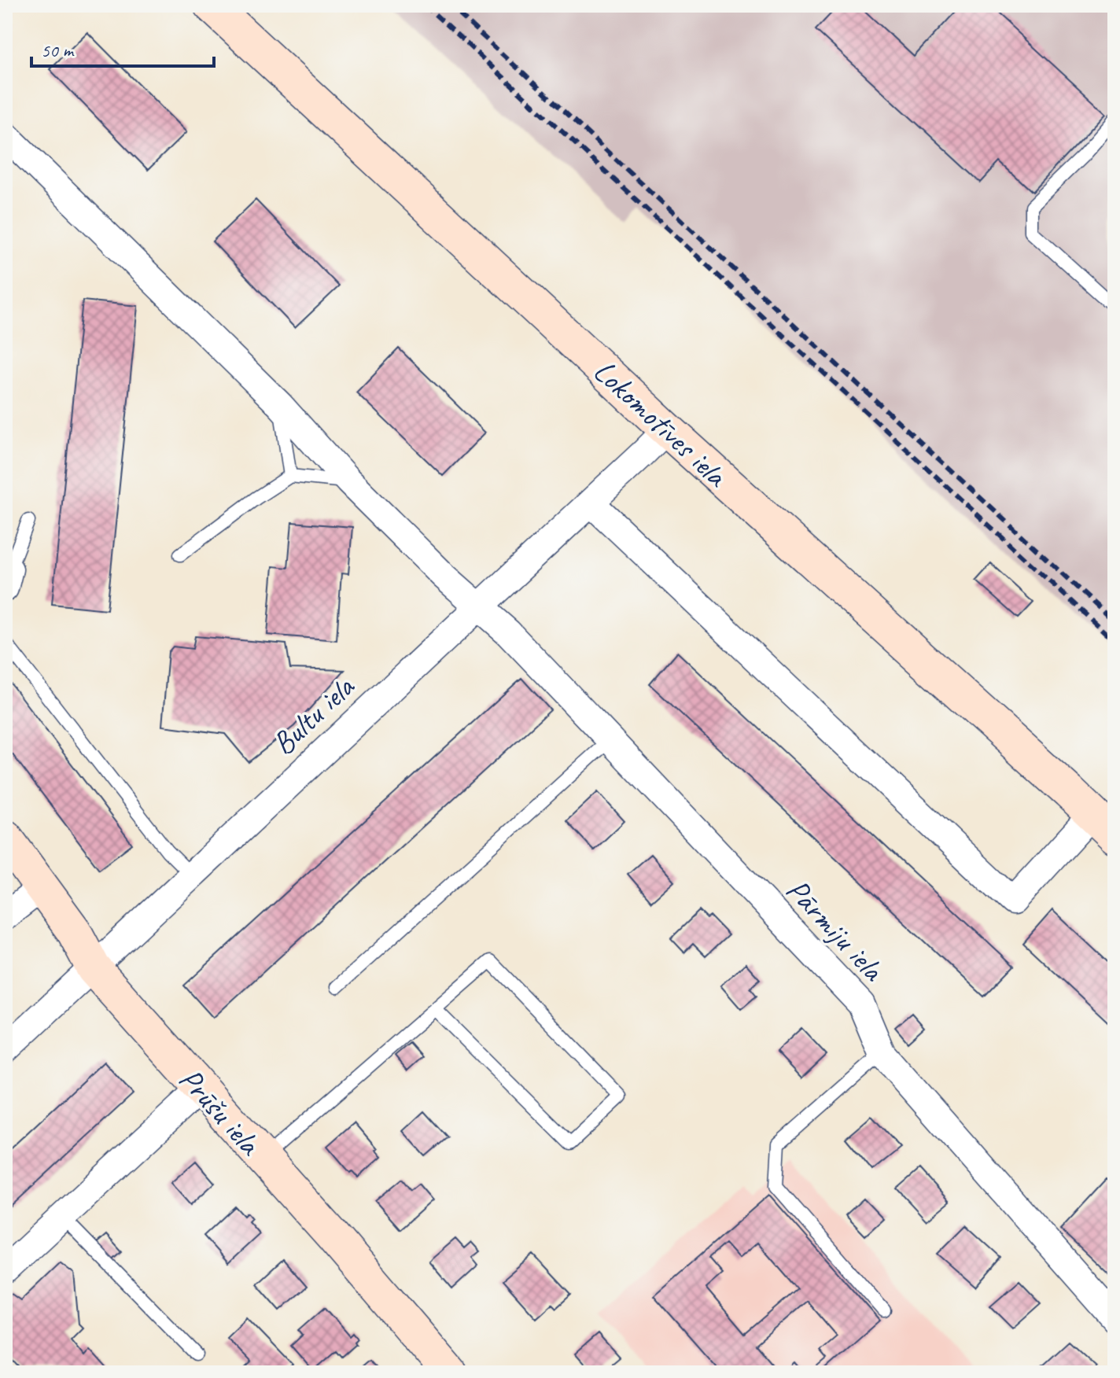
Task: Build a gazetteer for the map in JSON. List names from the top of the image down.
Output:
{
  "streets": {
    "street": [
      "Lokomotīves iela",
      "Bultu iela",
      "Pārmiju iela",
      "Prūšu iela"
    ]
  },
  "crossings": [
    ["Lokomotīves iela", "Bultu iela"],
    ["Bultu iela", "Pārmiju iela"],
    ["Bultu iela", "Prūšu iela"]
  ],
  "scale_bar": "50 m"
}
